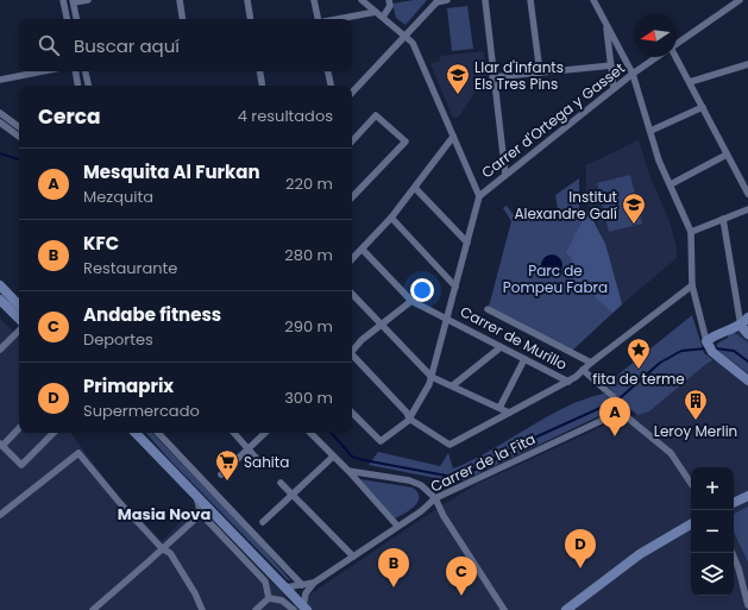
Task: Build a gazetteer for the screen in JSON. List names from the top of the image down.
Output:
{
  "streets": {
    "street": ["Carrer d'Ortega y Gasset", "Carrer de Murillo", "Carrer de la Fita"]
  },
  "districts": ["Masia Nova"],
  "parks": ["Parc de Pompeu Fabra"],
  "places": {
    "school or university": ["Llar d'infants Els Tres Pins", "Institut Alexandre Galí"],
    "place": ["fita de terme"],
    "building": ["Leroy Merlin"],
    "supermarket": ["Sahita"]
  },
  "north": "left",
  "page": {
    "search": "Buscar aquí",
    "heading": ["Cerca", "4 resultados"],
    "list": [
      {
        "mark": "A",
        "name": "Mesquita Al Furkan",
        "note": "Mezquita",
        "value": "220 m"
      },
      {
        "mark": "B",
        "name": "KFC",
        "note": "Restaurante",
        "value": "280 m"
      },
      {
        "mark": "C",
        "name": "Andabe fitness",
        "note": "Deportes",
        "value": "290 m"
      },
      {
        "mark": "D",
        "name": "Primaprix",
        "note": "Supermercado",
        "value": "300 m"
      }
    ],
    "pins": [
      "A",
      "D",
      "B",
      "C"
    ],
    "map_buttons": ["+", "−"]
  }
}
